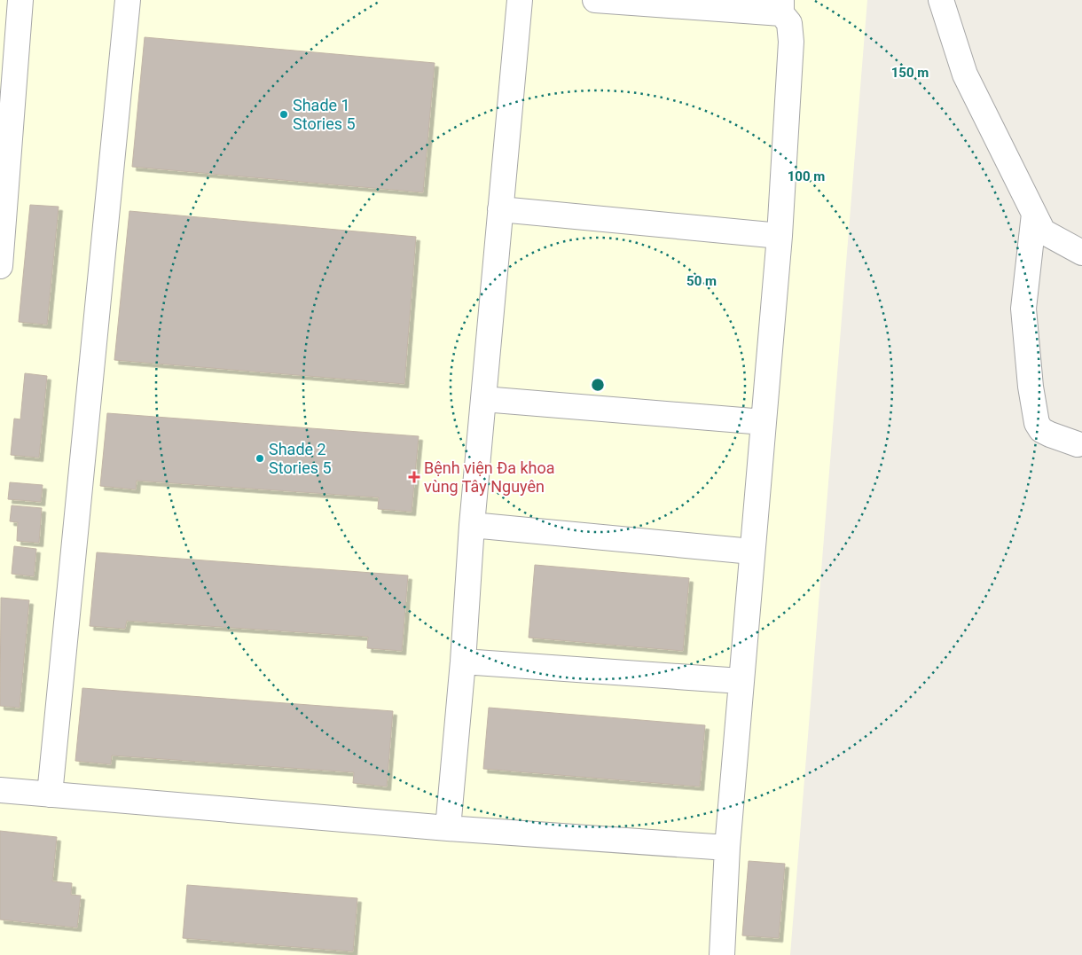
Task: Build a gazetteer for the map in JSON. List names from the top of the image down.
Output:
{
  "places": {
    "other": ["Shade 1 Stories 5", "Shade 2 Stories 5"],
    "health": ["Bệnh viện Đa khoa vùng Tây Nguyên"]
  },
  "rings": ["150 m", "100 m", "50 m"]
}
